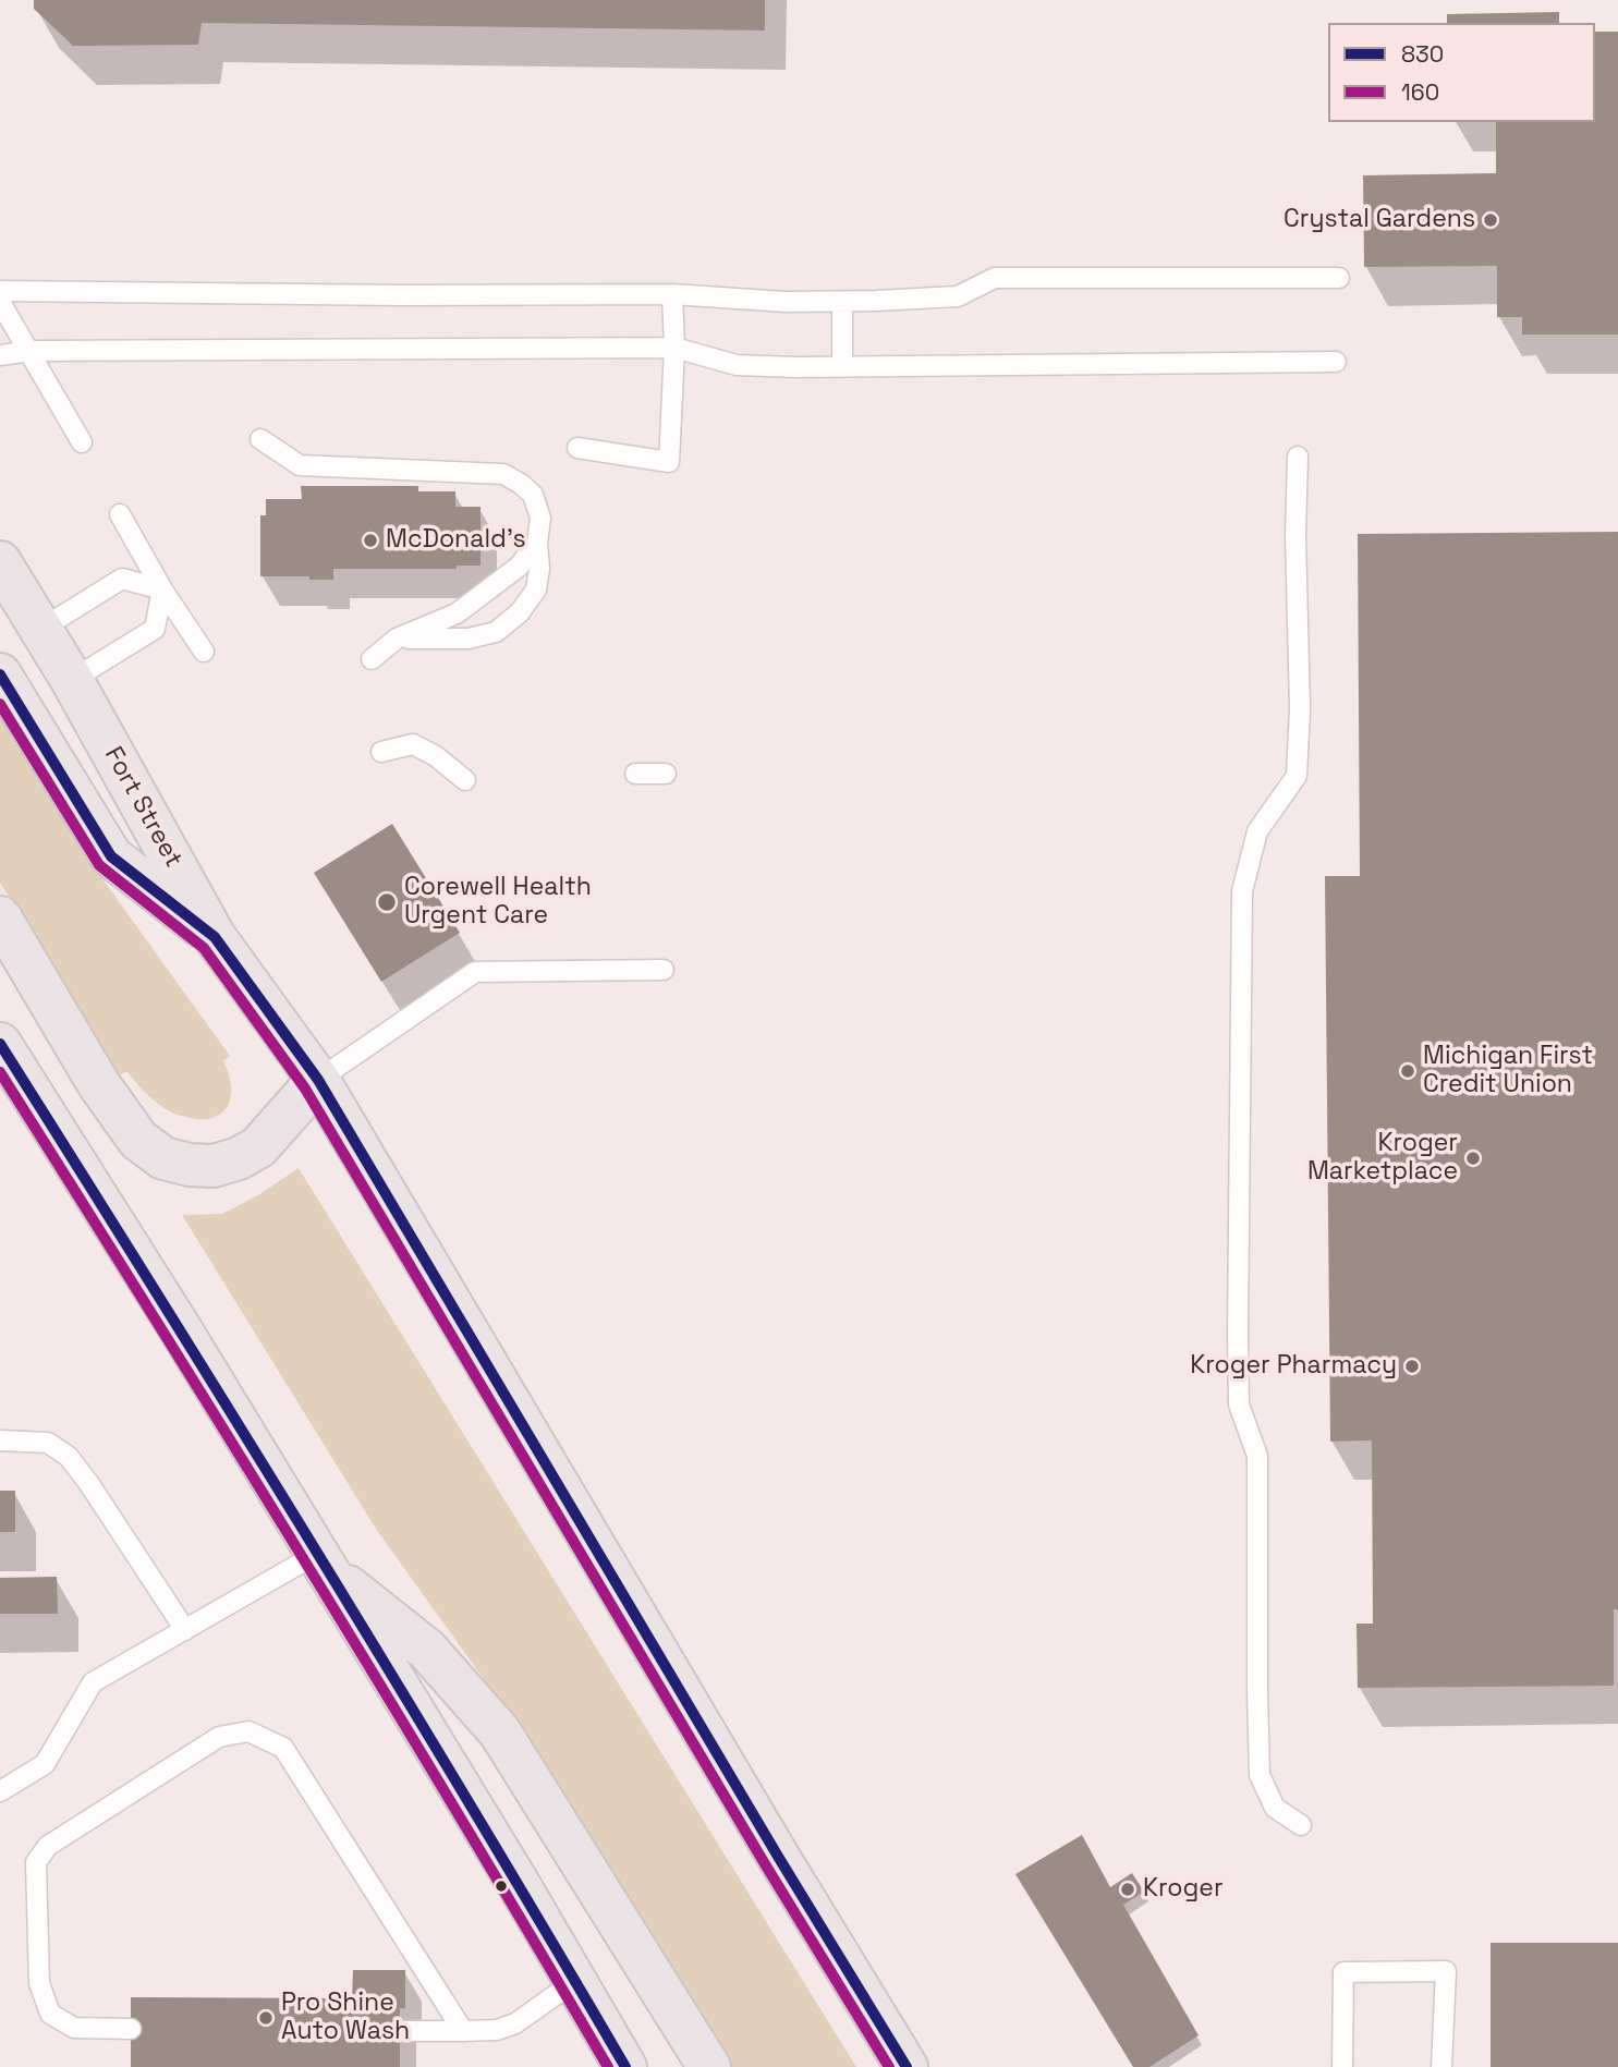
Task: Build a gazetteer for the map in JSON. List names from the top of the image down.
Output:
{
  "streets": {
    "main road": ["Fort Street"]
  },
  "places": [
    "Crystal Gardens",
    "McDonald's",
    "Corewell Health Urgent Care",
    "Michigan First Credit Union",
    "Kroger Marketplace",
    "Kroger Pharmacy",
    "Kroger",
    "Pro Shine Auto Wash"
  ],
  "lines": ["transit line 830", "transit line 160"],
  "legend": ["830", "160"]
}
